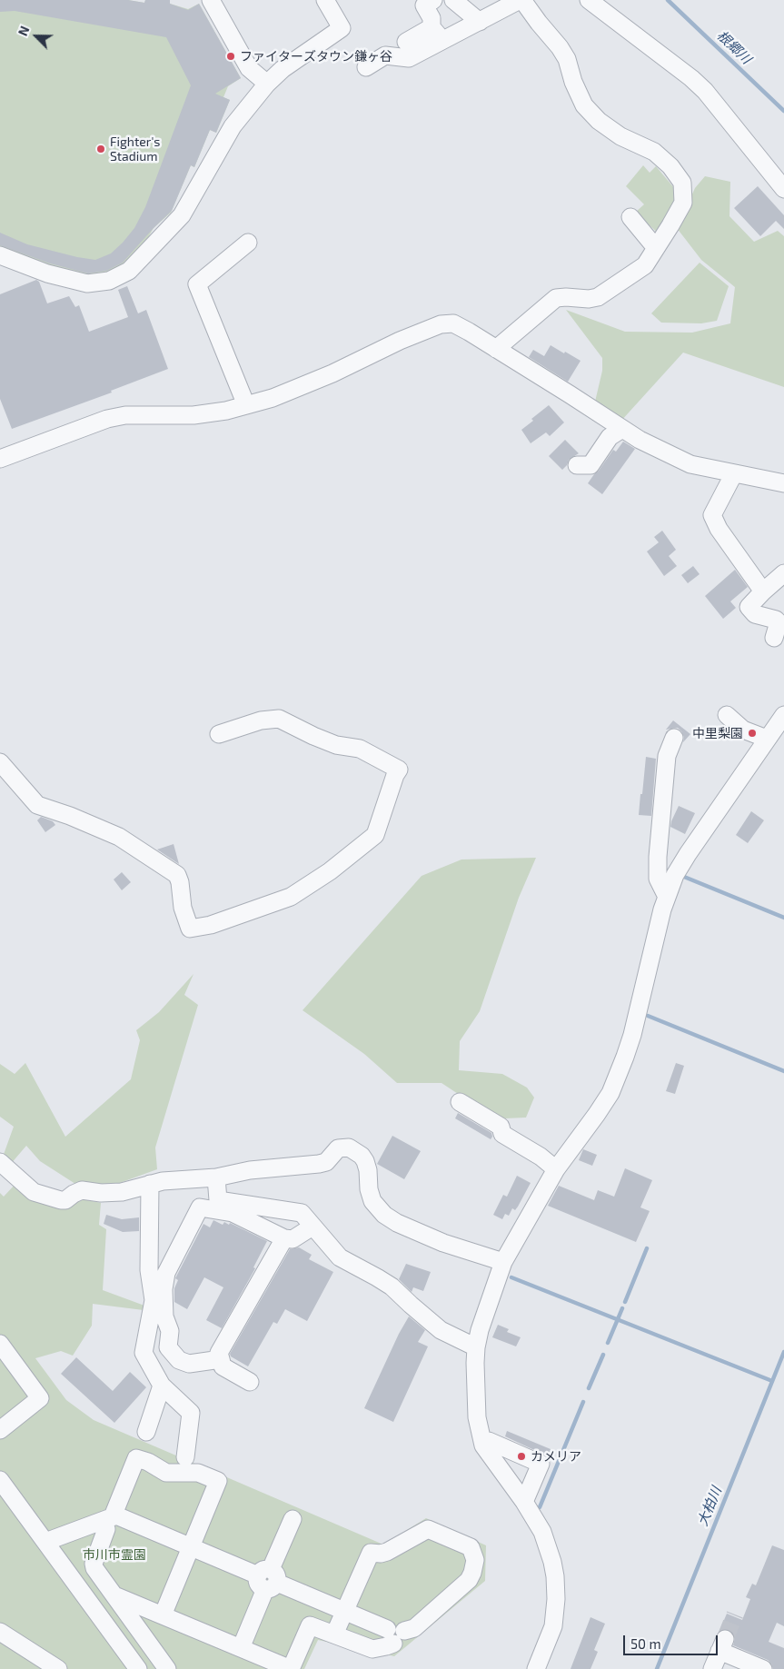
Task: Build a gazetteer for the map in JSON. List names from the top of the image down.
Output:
{
  "water": ["根郷川", "大柏川"],
  "parks": ["市川市霊園"],
  "places": [
    "ファイターズタウン鎌ヶ谷",
    "Fighter's Stadium",
    "中里梨園",
    "カメリア"
  ],
  "scale_bar": "50 m",
  "north": "top left"
}
